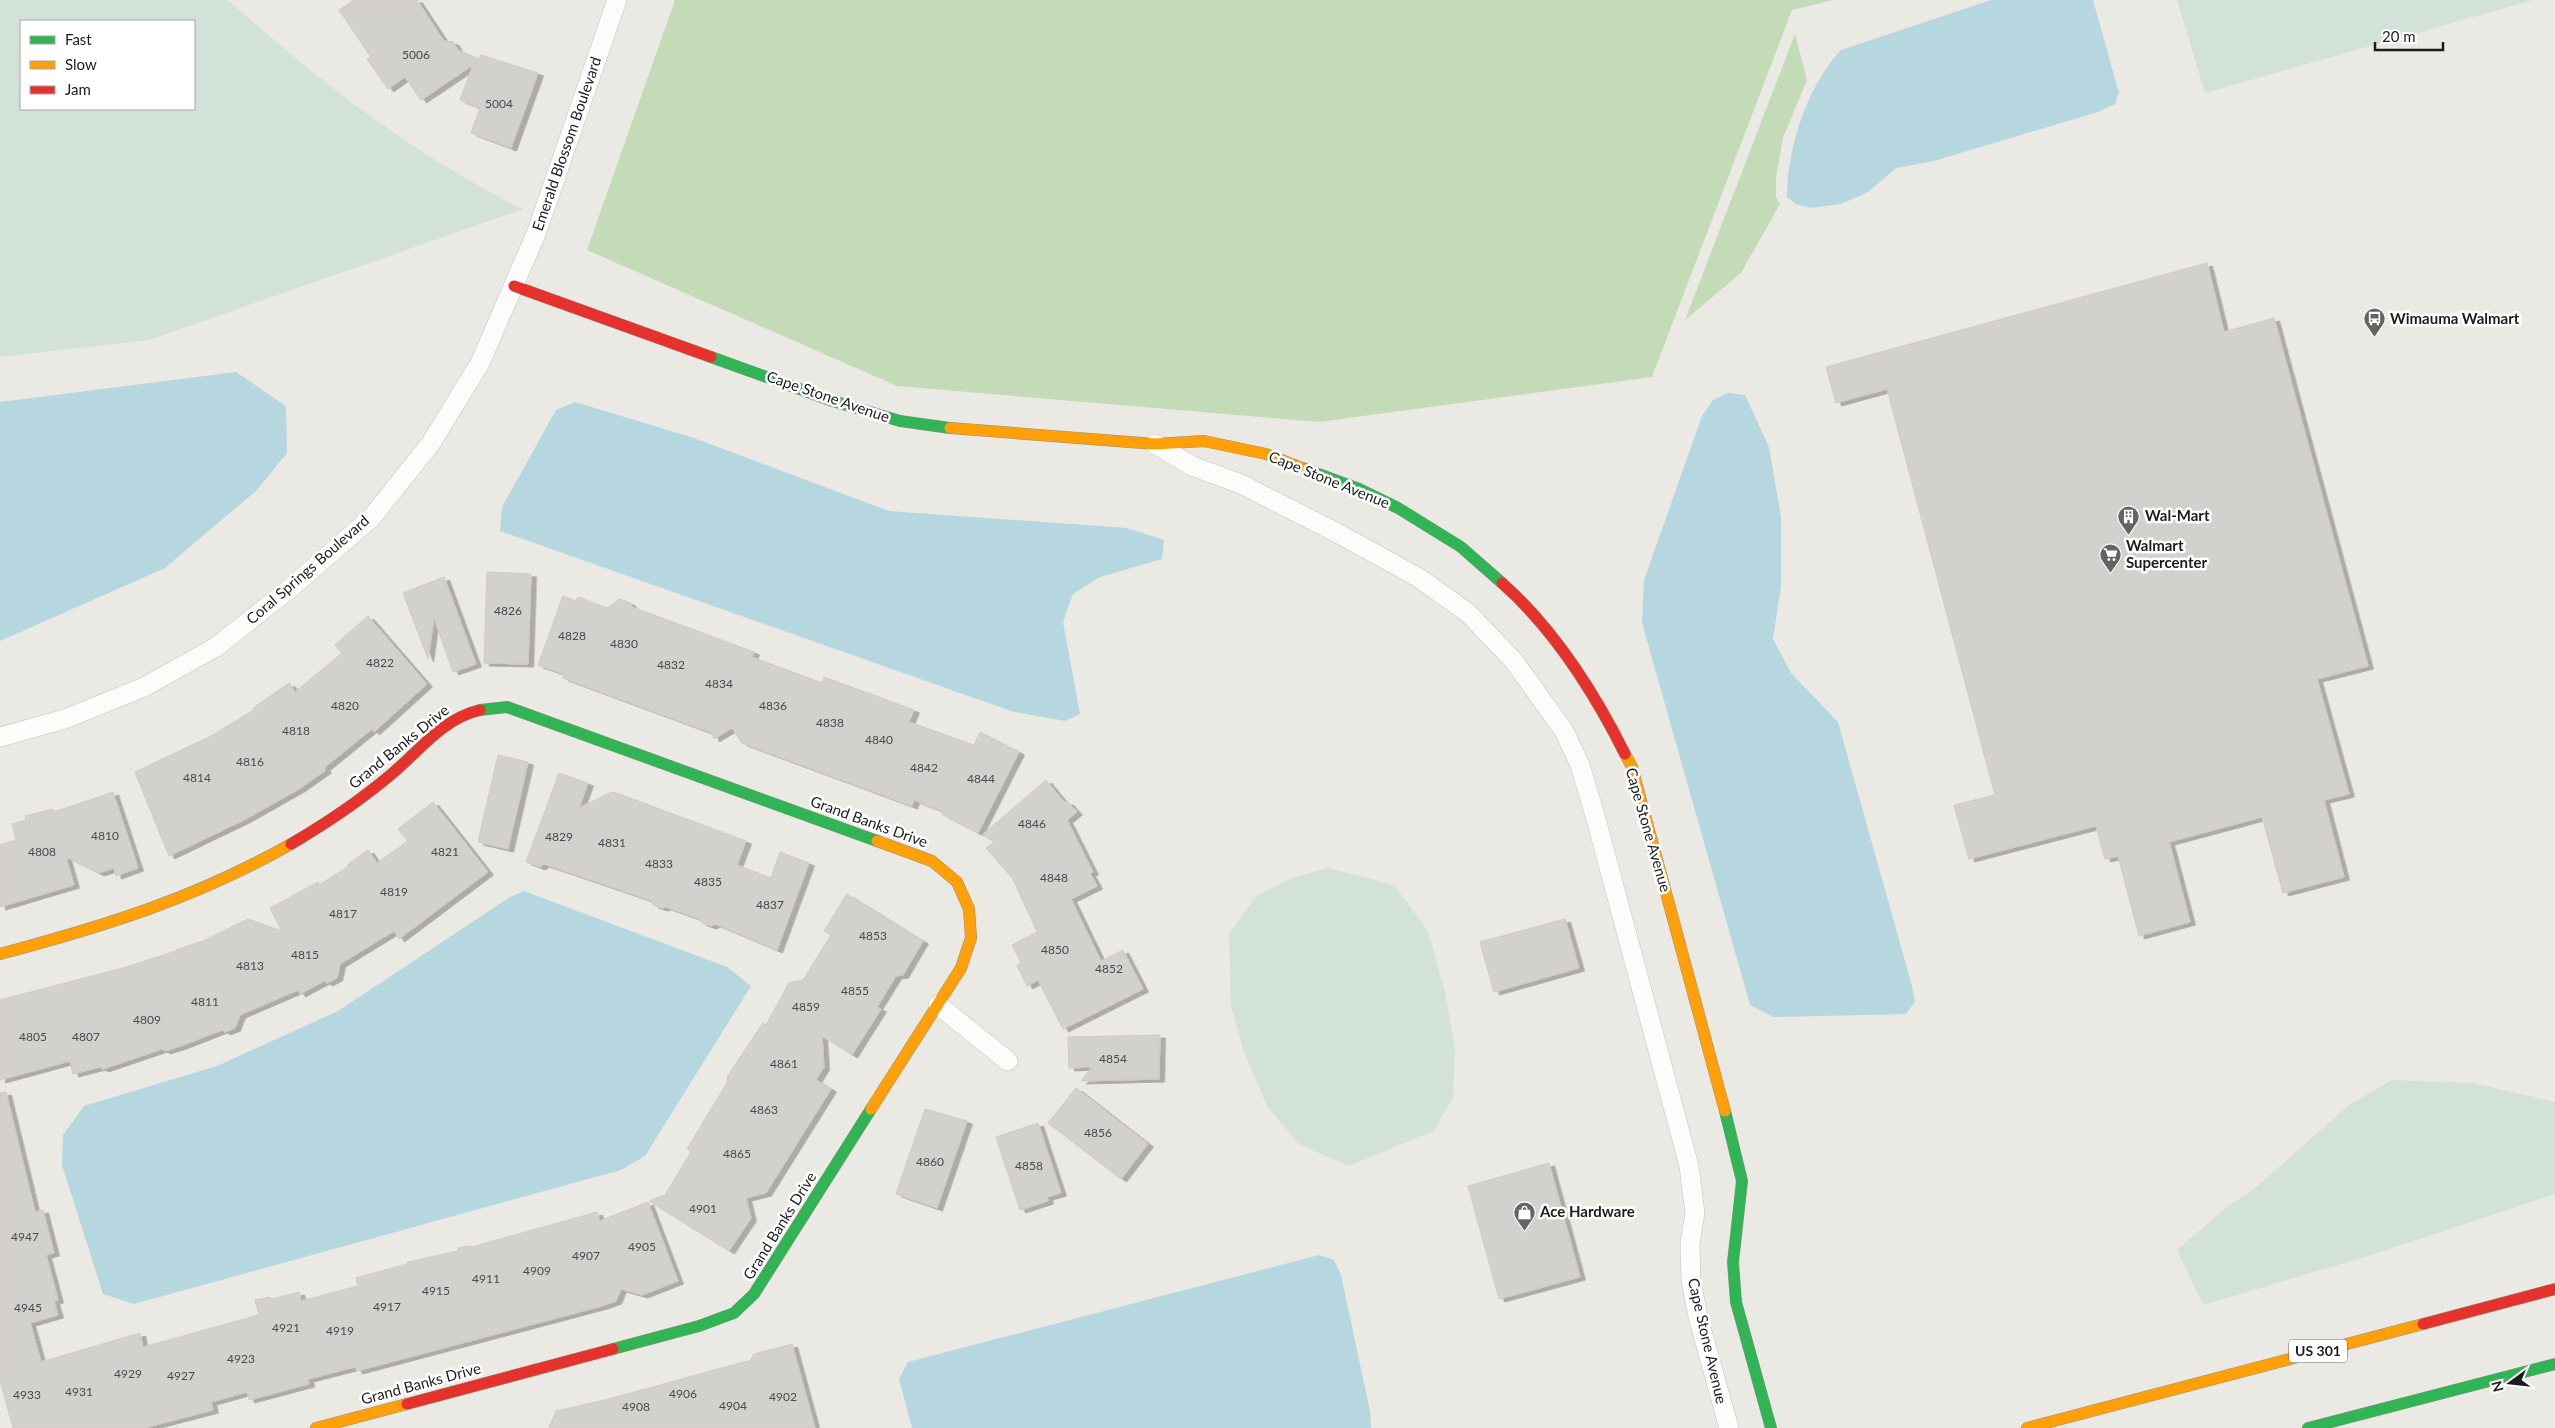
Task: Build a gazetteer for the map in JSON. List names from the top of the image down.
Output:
{
  "streets": {
    "street": [
      "Emerald Blossom Boulevard",
      "Cape Stone Avenue",
      "Coral Springs Boulevard",
      "Grand Banks Drive",
      "US 301"
    ]
  },
  "crossings": [
    ["Emerald Blossom Boulevard", "Cape Stone Avenue"],
    ["Emerald Blossom Boulevard", "Coral Springs Boulevard"],
    ["Cape Stone Avenue", "Coral Springs Boulevard"]
  ],
  "places": {
    "bus stop": ["Wimauma Walmart"],
    "building": ["Wal-Mart"],
    "supermarket": ["Walmart Supercenter"],
    "shop": ["Ace Hardware"]
  },
  "house_numbers": [
    "5006",
    "5004",
    "4826",
    "4828",
    "4830",
    "4822",
    "4832",
    "4834",
    "4820",
    "4836",
    "4838",
    "4818",
    "4840",
    "4816",
    "4842",
    "4814",
    "4844",
    "4846",
    "4810",
    "4829",
    "4831",
    "4808",
    "4821",
    "4833",
    "4848",
    "4835",
    "4819",
    "4837",
    "4817",
    "4853",
    "4850",
    "4815",
    "4813",
    "4852",
    "4855",
    "4811",
    "4859",
    "4809",
    "4805",
    "4807",
    "4854",
    "4861",
    "4863",
    "4856",
    "4865",
    "4860",
    "4858",
    "4901",
    "4947",
    "4905",
    "4907",
    "4909",
    "4911",
    "4915",
    "4917",
    "4945",
    "4921",
    "4919",
    "4923",
    "4929",
    "4927",
    "4931",
    "4906",
    "4933",
    "4902",
    "4904",
    "4908"
  ],
  "legend": ["Fast", "Slow", "Jam"],
  "scale_bar": "20 m",
  "north": "left"
}
